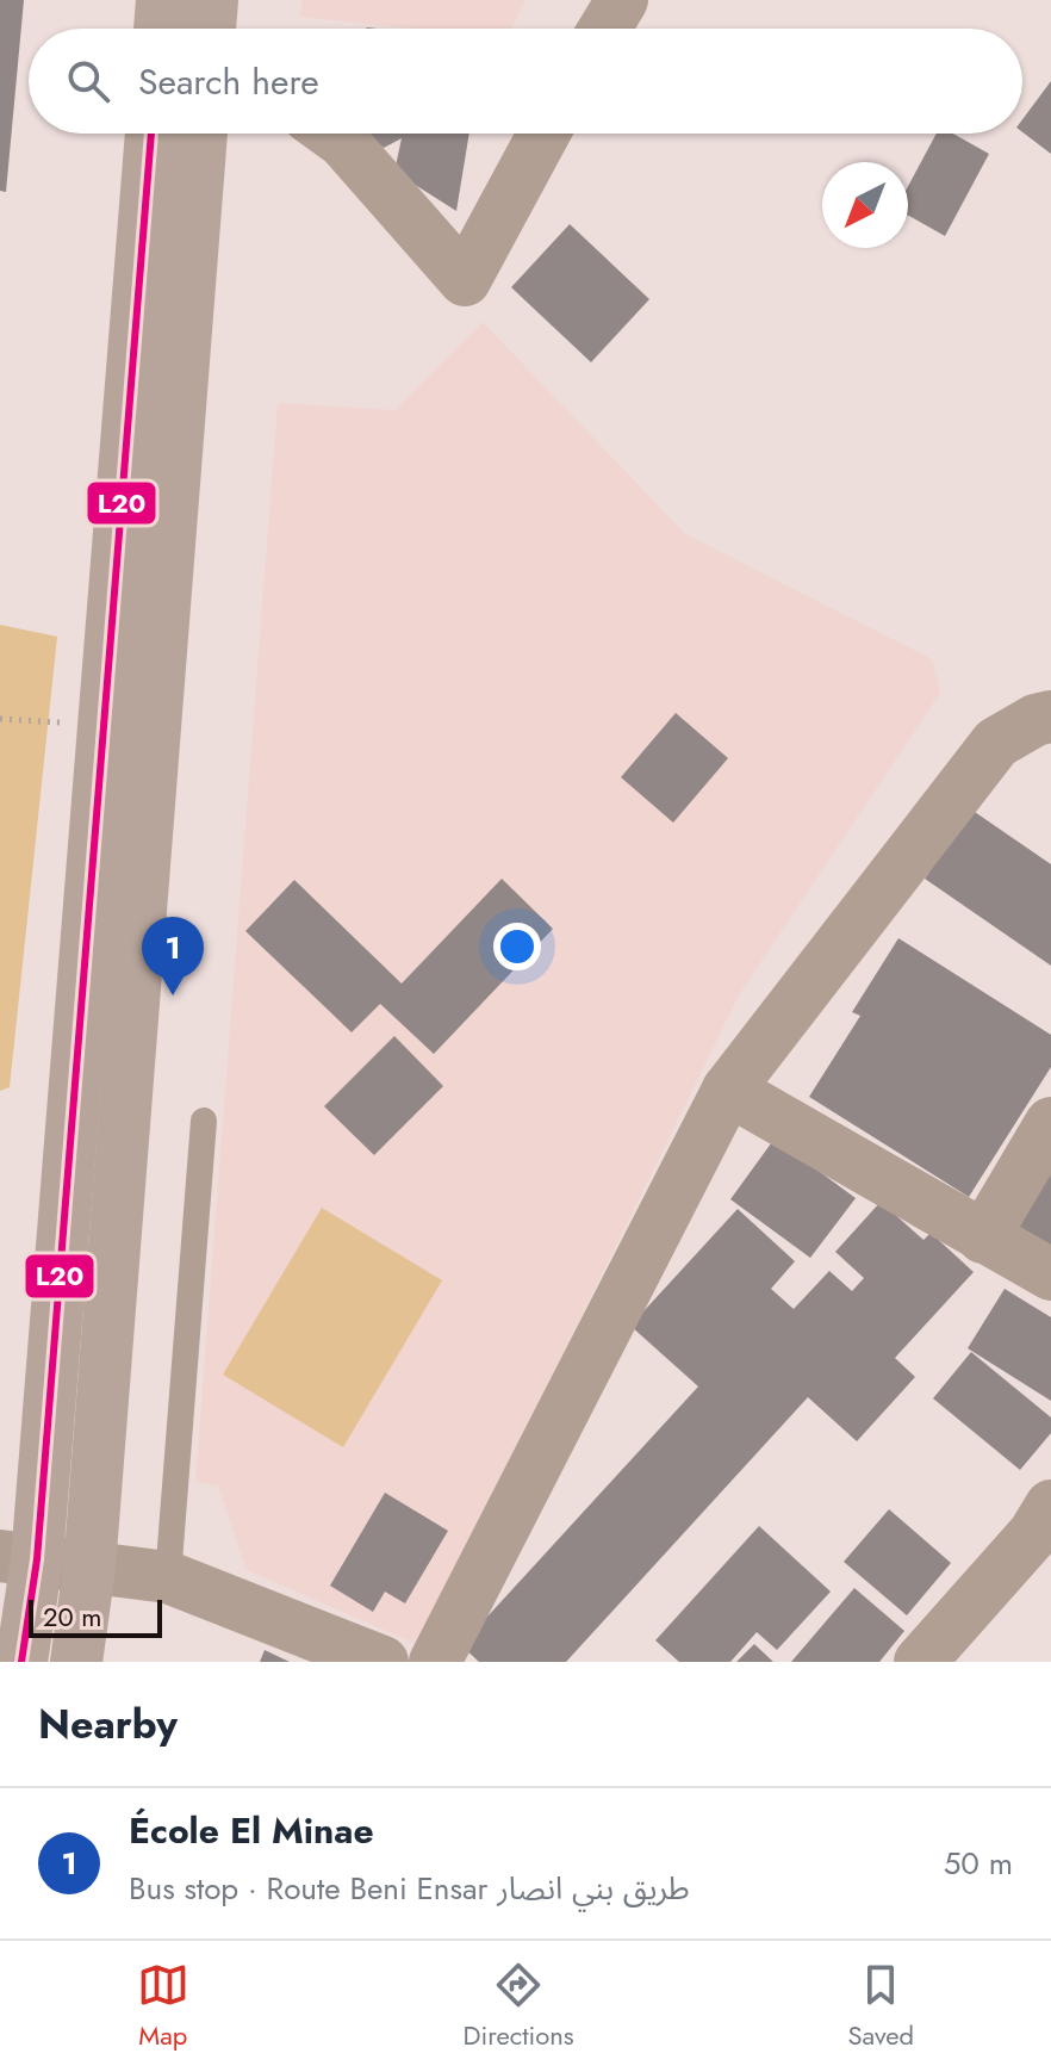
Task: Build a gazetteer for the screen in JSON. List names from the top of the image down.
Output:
{
  "lines": ["transit line L20"],
  "scale_bar": "20 m",
  "north": "bottom left",
  "page": {
    "search": "Search here",
    "pins": "1",
    "scale": "20 m",
    "heading": "Nearby",
    "list": [
      {
        "mark": "1",
        "name": "École El Minae",
        "note": "Bus stop · Route Beni Ensar طريق بني انصار",
        "value": "50 m"
      }
    ],
    "nav": ["Map", "Directions", "Saved"]
  }
}
